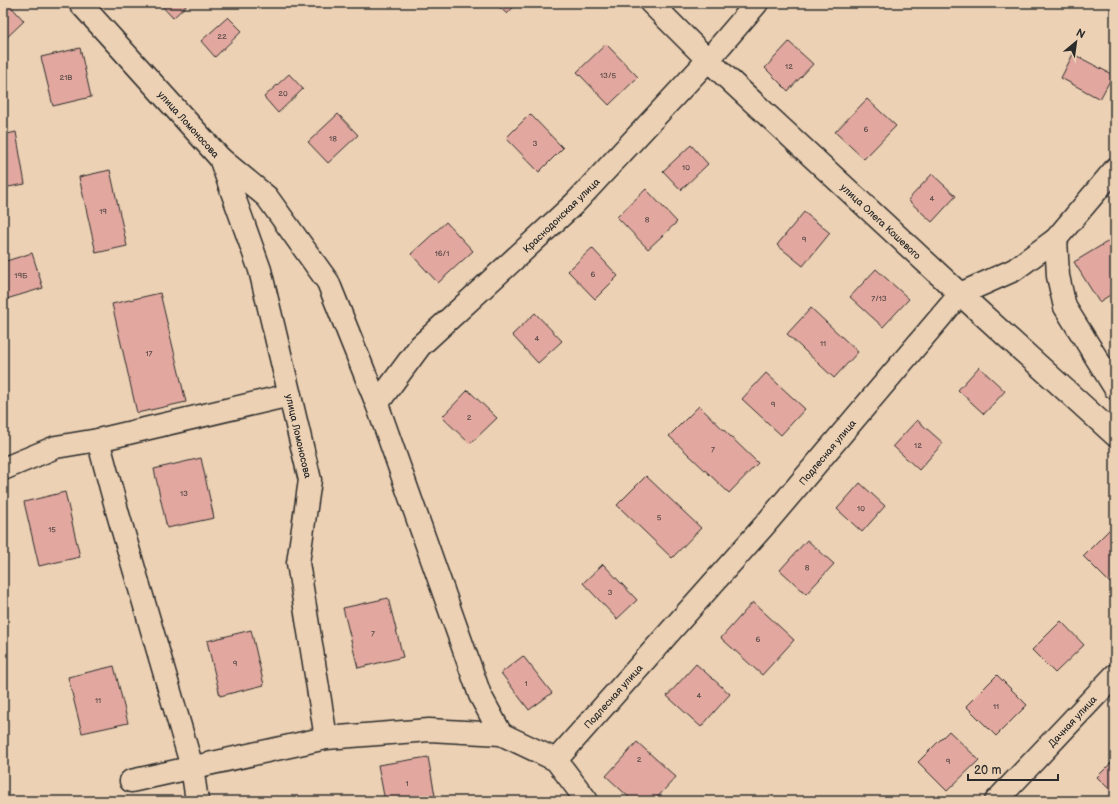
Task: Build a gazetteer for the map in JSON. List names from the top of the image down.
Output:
{
  "streets": {
    "street": [
      "улица Ломоносова",
      "Краснодонская улица",
      "улица Олега Кошевого",
      "Подлесная улица",
      "Дачная улица"
    ]
  },
  "crossings": [
    ["Краснодонская улица", "улица Олега Кошевого"],
    ["улица Олега Кошевого", "Подлесная улица"]
  ],
  "house_numbers": [
    "22",
    "12",
    "13/5",
    "21В",
    "20",
    "6",
    "18",
    "3",
    "10",
    "4",
    "19",
    "8",
    "9",
    "16/1",
    "6",
    "19Б",
    "7/13",
    "4",
    "11",
    "17",
    "9",
    "2",
    "12",
    "7",
    "13",
    "10",
    "5",
    "15",
    "8",
    "3",
    "7",
    "6",
    "9",
    "1",
    "4",
    "11",
    "11",
    "2",
    "9",
    "1"
  ],
  "scale_bar": "20 m",
  "north": "top right"
}
